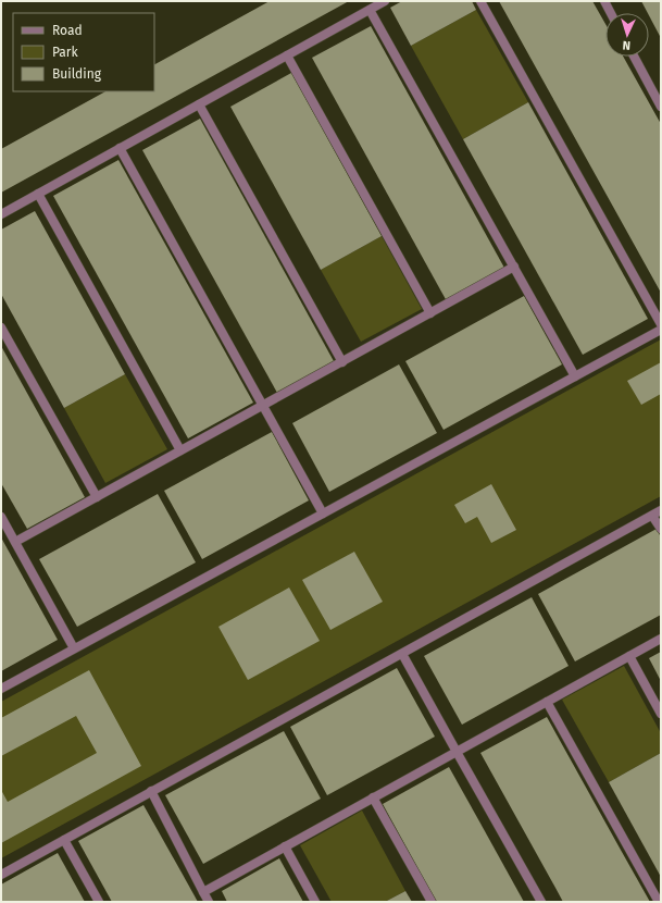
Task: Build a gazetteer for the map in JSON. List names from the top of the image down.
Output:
{
  "legend": ["Road", "Park", "Building"],
  "north": "bottom"
}
